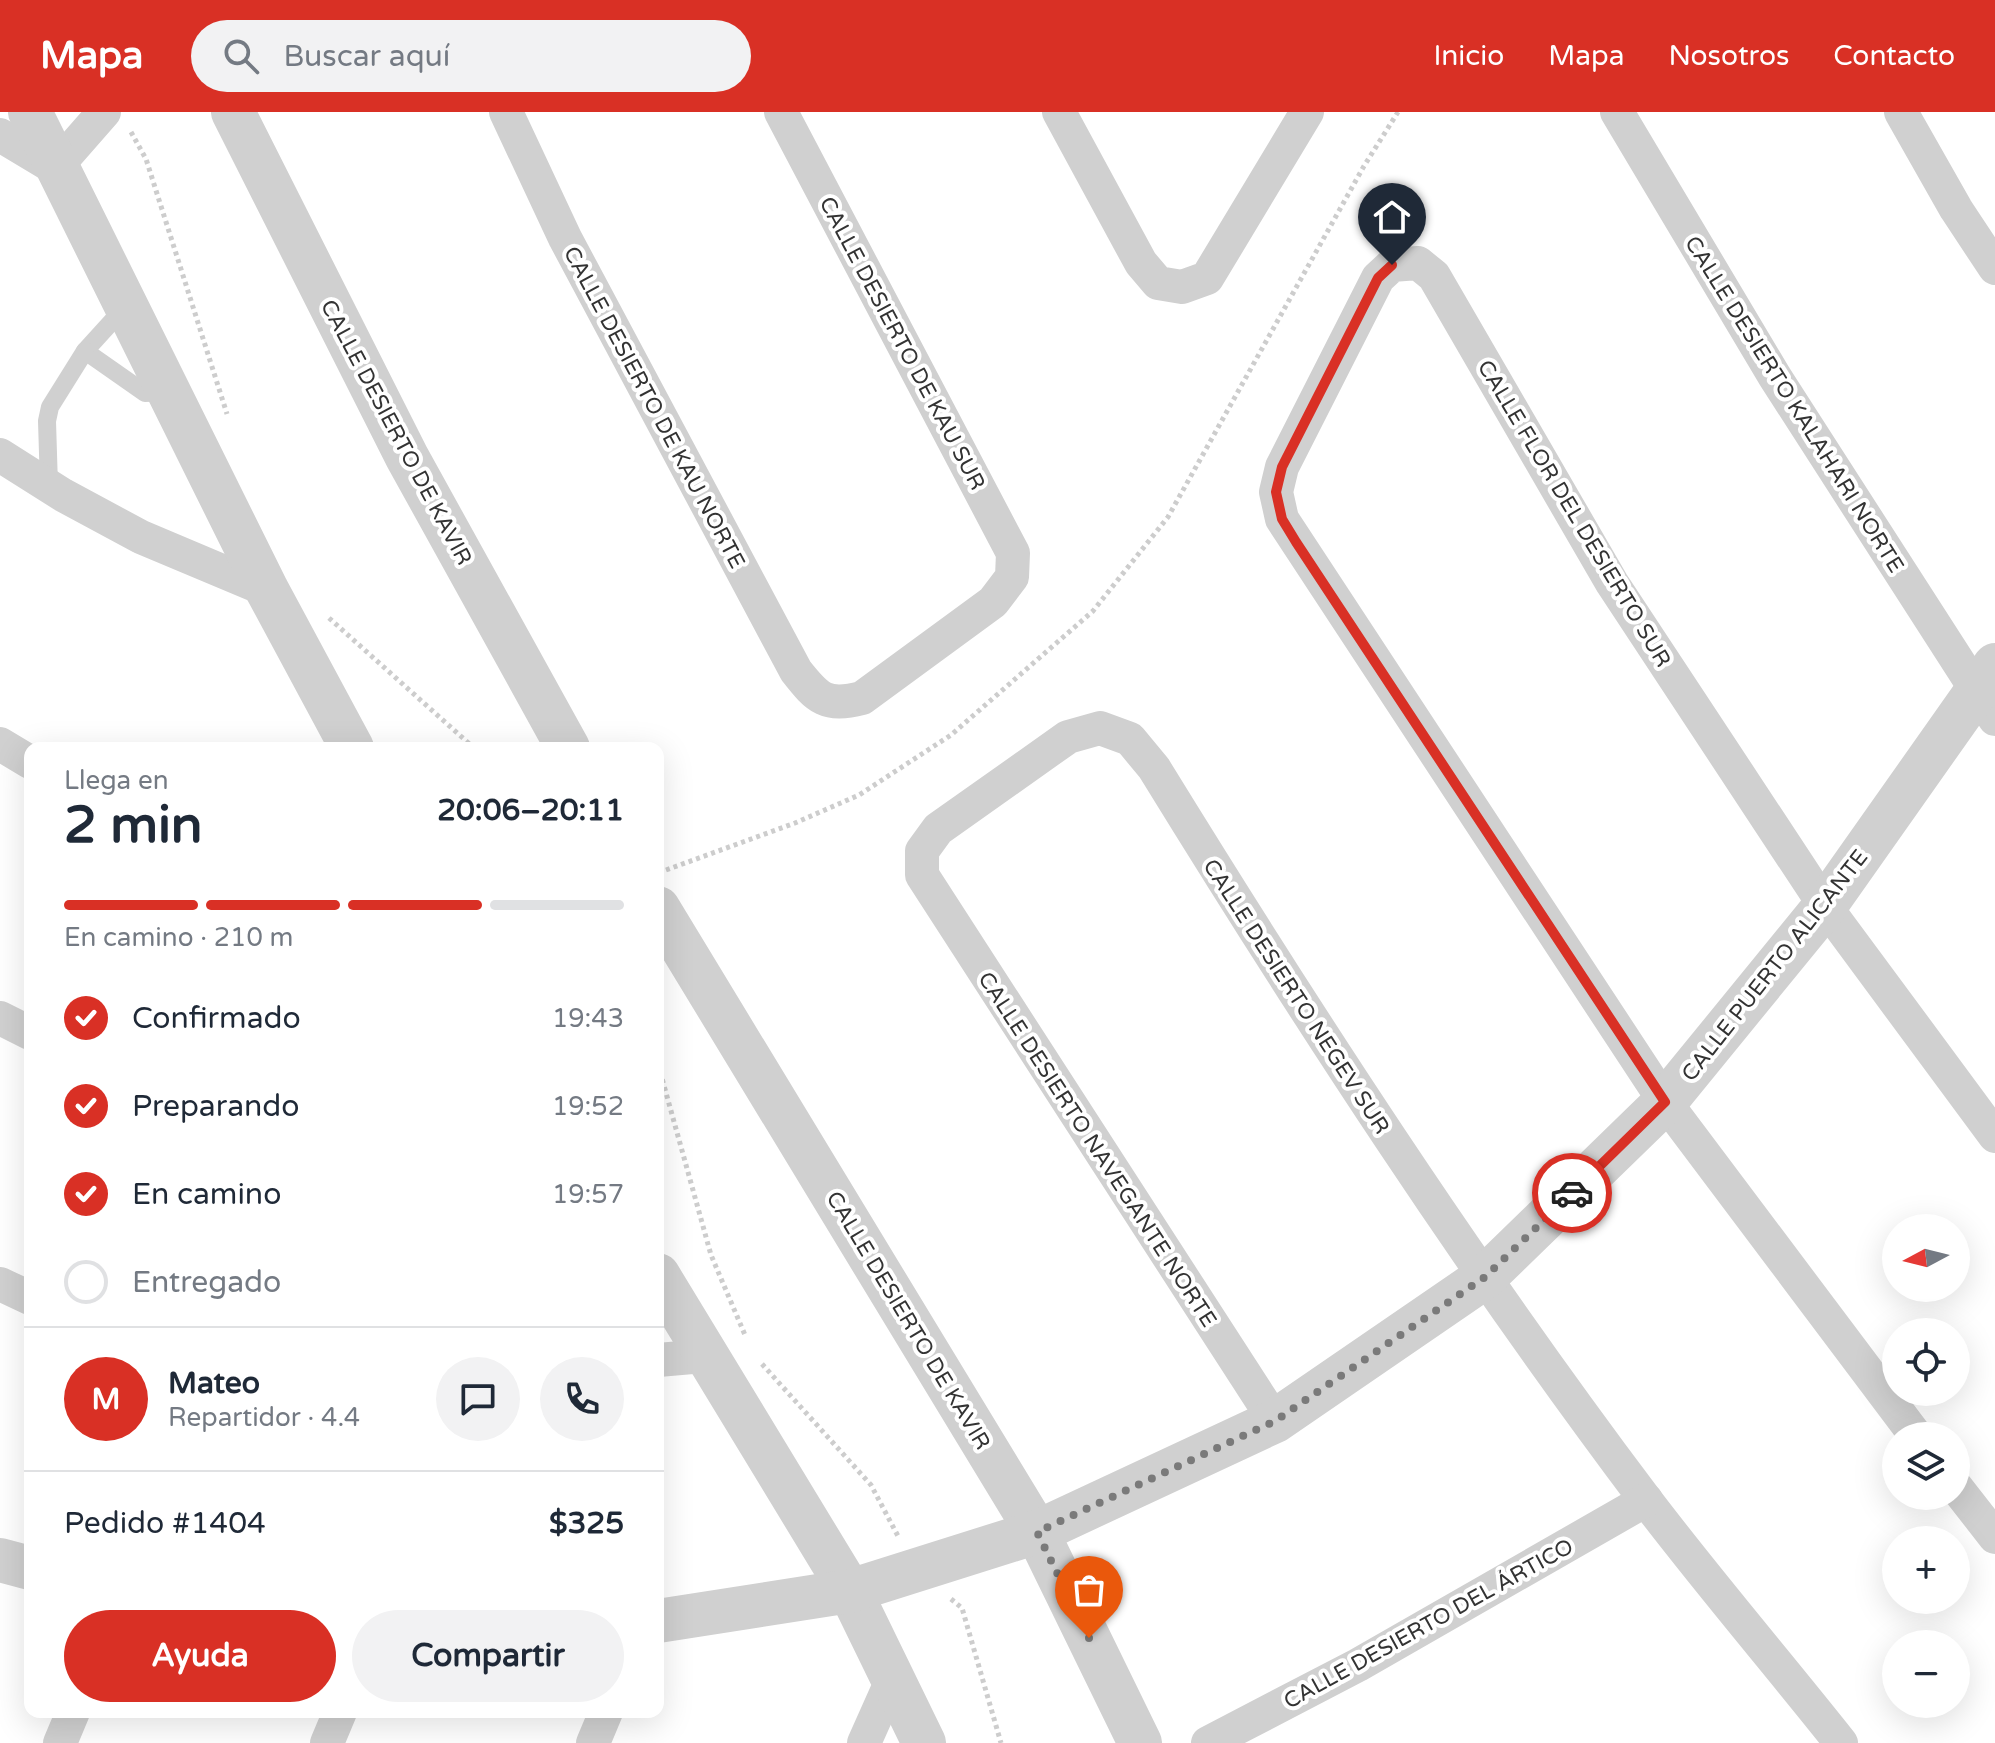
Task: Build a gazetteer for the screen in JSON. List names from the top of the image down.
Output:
{
  "streets": {
    "street": [
      "CALLE DESIERTO DE KAU SUR",
      "CALLE DESIERTO KALAHARI NORTE",
      "CALLE DESIERTO DE KAU NORTE",
      "CALLE DESIERTO DE KAVIR",
      "CALLE FLOR DEL DESIERTO SUR",
      "CALLE PUERTO ALICANTE",
      "CALLE DESIERTO NEGEV SUR",
      "CALLE DESIERTO NAVEGANTE NORTE",
      "CALLE DESIERTO DEL ÁRTICO"
    ]
  },
  "crossings": [
    ["CALLE DESIERTO DE KAU SUR", "CALLE DESIERTO DE KAU NORTE"],
    ["CALLE DESIERTO KALAHARI NORTE", "CALLE PUERTO ALICANTE"],
    ["CALLE DESIERTO DE KAVIR", "CALLE PUERTO ALICANTE"],
    ["CALLE FLOR DEL DESIERTO SUR", "CALLE PUERTO ALICANTE"],
    ["CALLE PUERTO ALICANTE", "CALLE DESIERTO NEGEV SUR"],
    ["CALLE PUERTO ALICANTE", "CALLE DESIERTO NAVEGANTE NORTE"],
    ["CALLE DESIERTO NEGEV SUR", "CALLE DESIERTO NAVEGANTE NORTE"],
    ["CALLE DESIERTO NEGEV SUR", "CALLE DESIERTO DEL ÁRTICO"]
  ],
  "north": "left",
  "page": {
    "header": "Mapa",
    "search": "Buscar aquí",
    "nav": [
      "Inicio",
      "Mapa",
      "Nosotros",
      "Contacto"
    ],
    "heading": ["2 min", "Llega en", "20:06–20:11"],
    "panel": [
      "Mateo",
      "Repartidor · 4.4",
      "Pedido #1404",
      "$325"
    ],
    "bar": "En camino · 210 m",
    "list": [
      ["Confirmado", "19:43"],
      ["Preparando", "19:52"],
      ["En camino", "19:57"],
      "Entregado"
    ],
    "map_buttons": ["+", "−"],
    "round": "M",
    "buttons": ["Ayuda", "Compartir"]
  }
}
